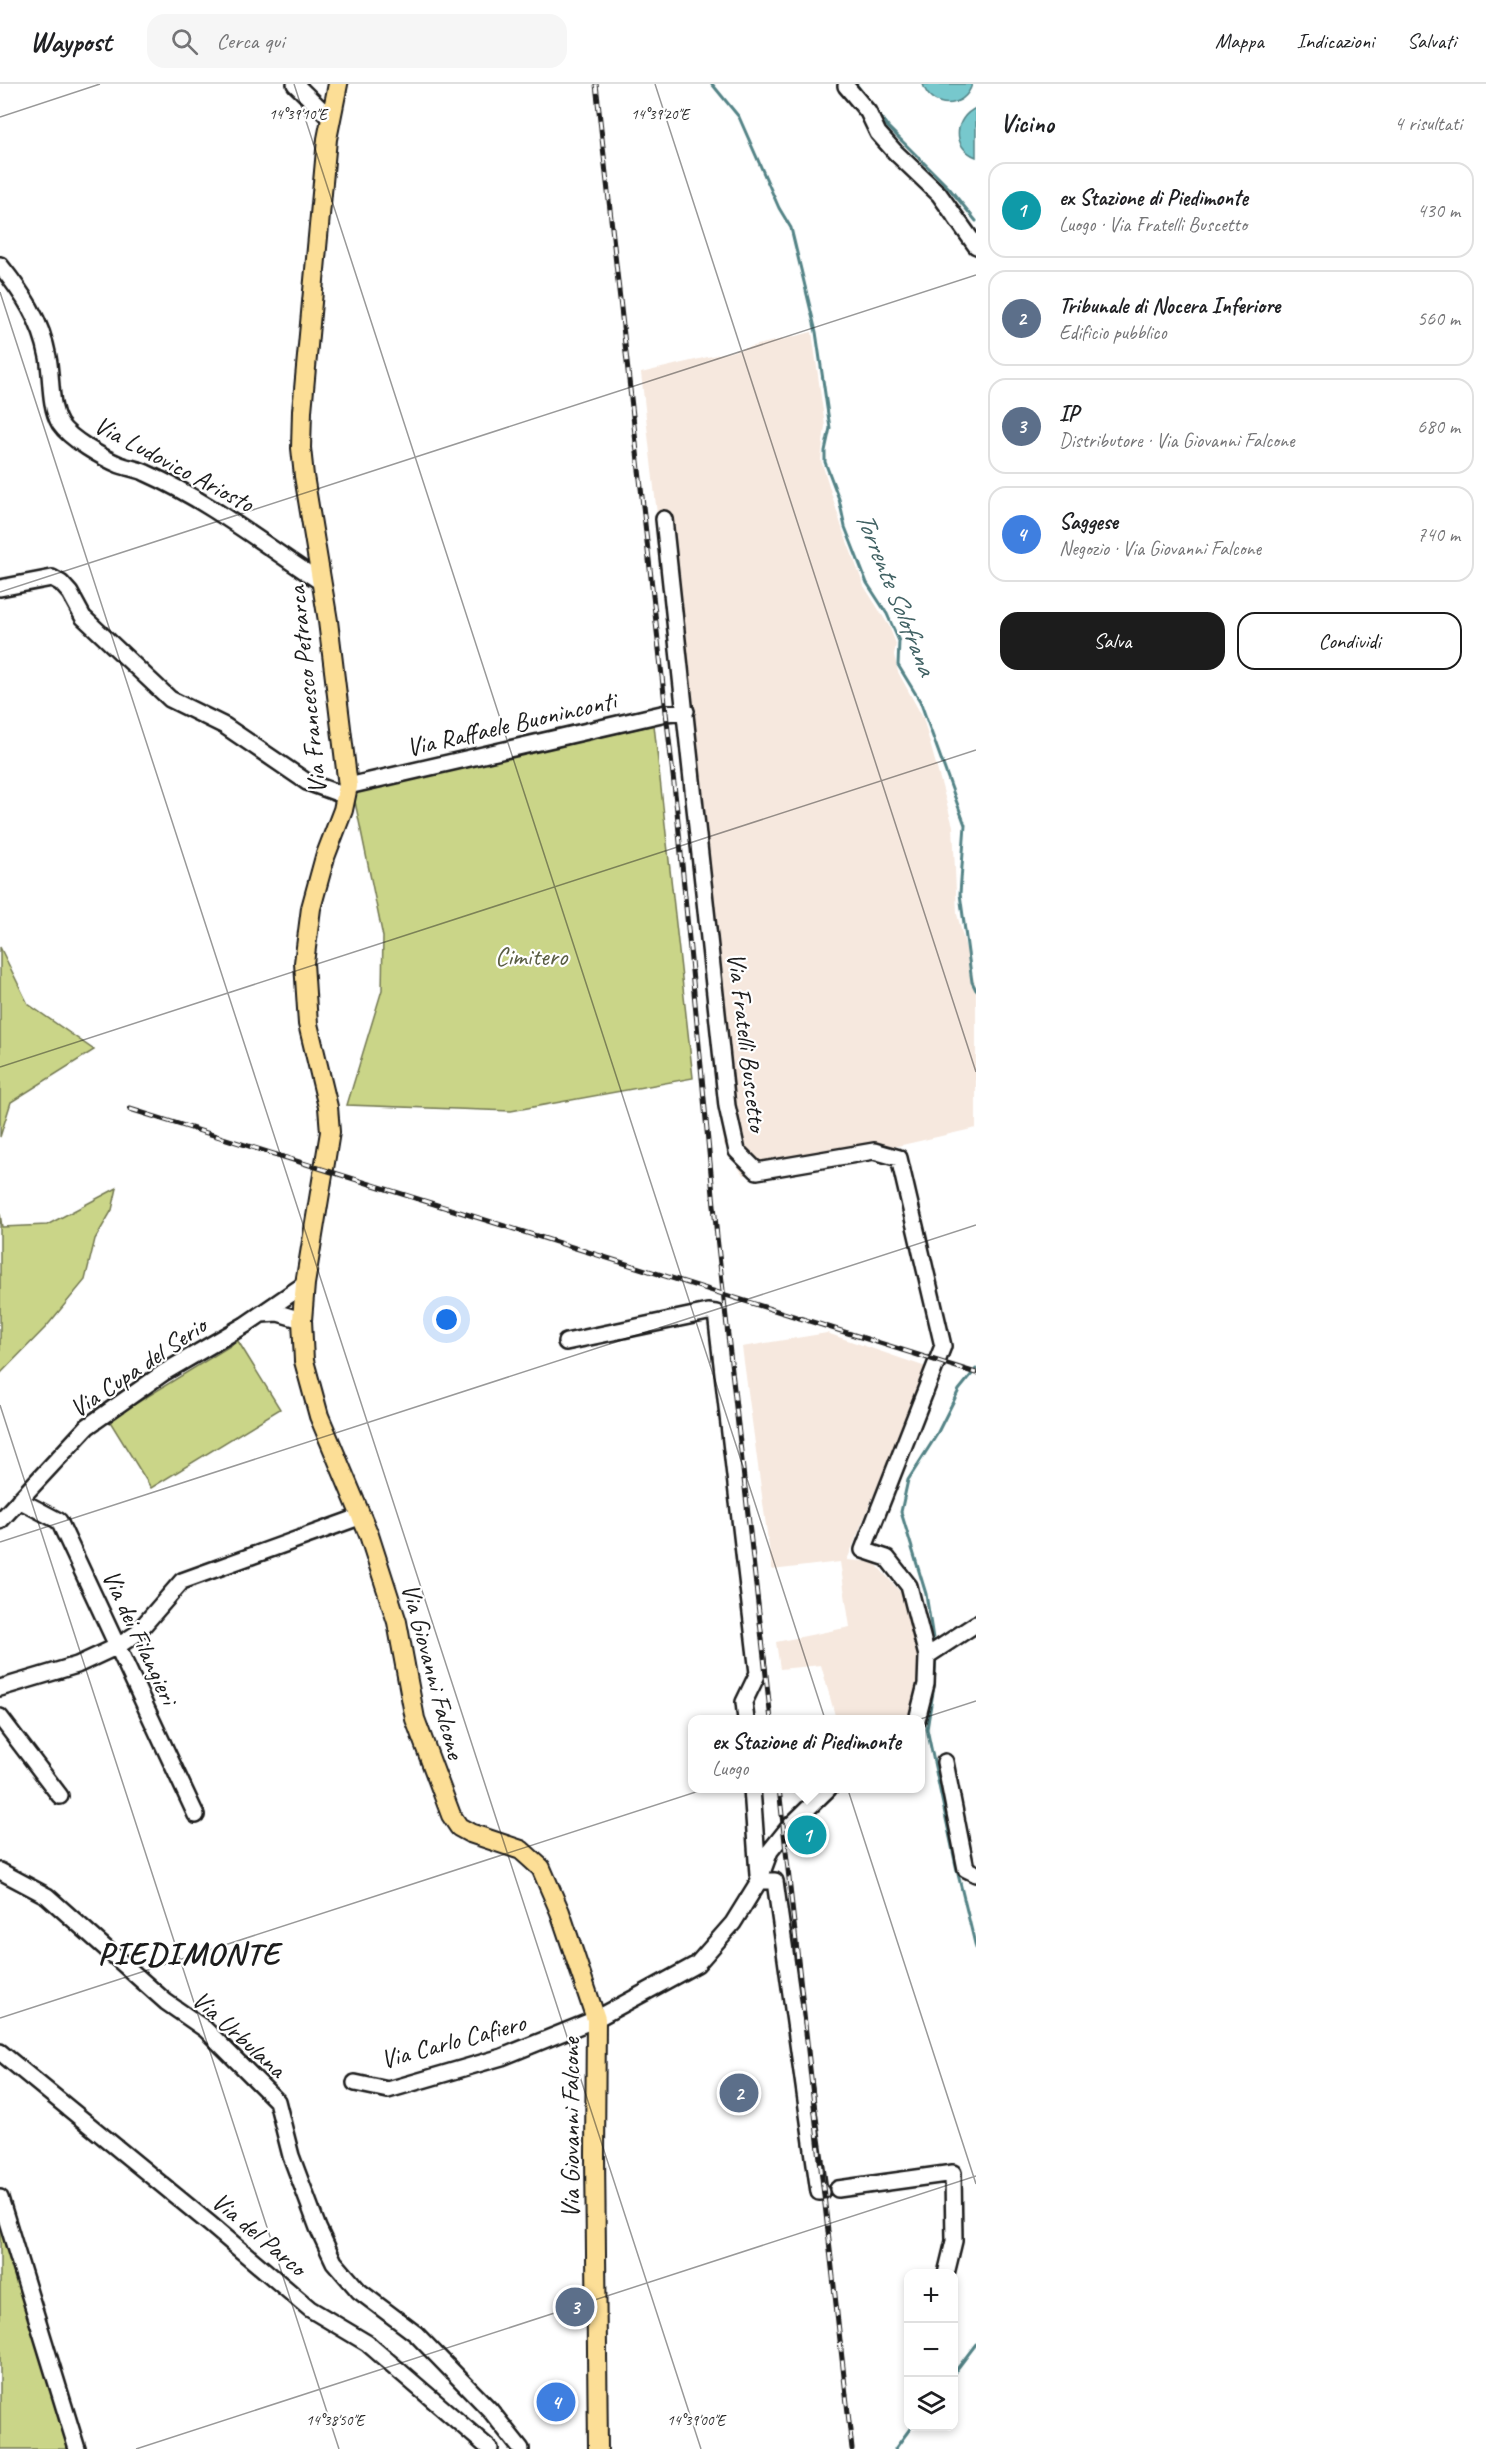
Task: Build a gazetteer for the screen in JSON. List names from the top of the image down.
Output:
{
  "streets": {
    "main road": ["Via Francesco Petrarca", "Via Giovanni Falcone"],
    "street": [
      "Via Ludovico Ariosto",
      "Via Raffaele Buoninconti",
      "Via Fratelli Buscetto",
      "Via Cupa del Serio",
      "Via dei Filangieri",
      "Via Urbulana",
      "Via Carlo Cafiero",
      "Via del Parco"
    ]
  },
  "crossings": [
    ["Via Ludovico Ariosto", "Via Francesco Petrarca"],
    ["Via Francesco Petrarca", "Via Raffaele Buoninconti"],
    ["Via Francesco Petrarca", "Via Cupa del Serio"],
    ["Via Francesco Petrarca", "Via Giovanni Falcone"],
    ["Via Raffaele Buoninconti", "Via Fratelli Buscetto"],
    ["Via Cupa del Serio", "Via dei Filangieri"],
    ["Via Cupa del Serio", "Via Giovanni Falcone"],
    ["Via Giovanni Falcone", "Via Carlo Cafiero"]
  ],
  "districts": ["PIEDIMONTE"],
  "water": ["Torrente Solofrana"],
  "parks": ["Cimitero"],
  "page": {
    "header": "Waypost",
    "search": "Cerca qui",
    "nav": ["Mappa", "Indicazioni", "Salvati"],
    "heading": ["Vicino", "4 risultati"],
    "list": [
      {
        "mark": "1",
        "name": "ex Stazione di Piedimonte",
        "note": "Luogo · Via Fratelli Buscetto",
        "value": "430 m"
      },
      {
        "mark": "2",
        "name": "Tribunale di Nocera Inferiore",
        "note": "Edificio pubblico",
        "value": "560 m"
      },
      {
        "mark": "3",
        "name": "IP",
        "note": "Distributore · Via Giovanni Falcone",
        "value": "680 m"
      },
      {
        "mark": "4",
        "name": "Saggese",
        "note": "Negozio · Via Giovanni Falcone",
        "value": "740 m"
      }
    ],
    "buttons": ["Salva", "Condividi"],
    "popup": ["ex Stazione di Piedimonte", "Luogo"],
    "pins": [
      "1",
      "2",
      "3",
      "4"
    ],
    "map_buttons": ["+", "−"]
  },
  "coordinates": [
    "14°39'10\"E",
    "14°39'20\"E",
    "14°38'50\"E",
    "14°39'00\"E"
  ]
}
